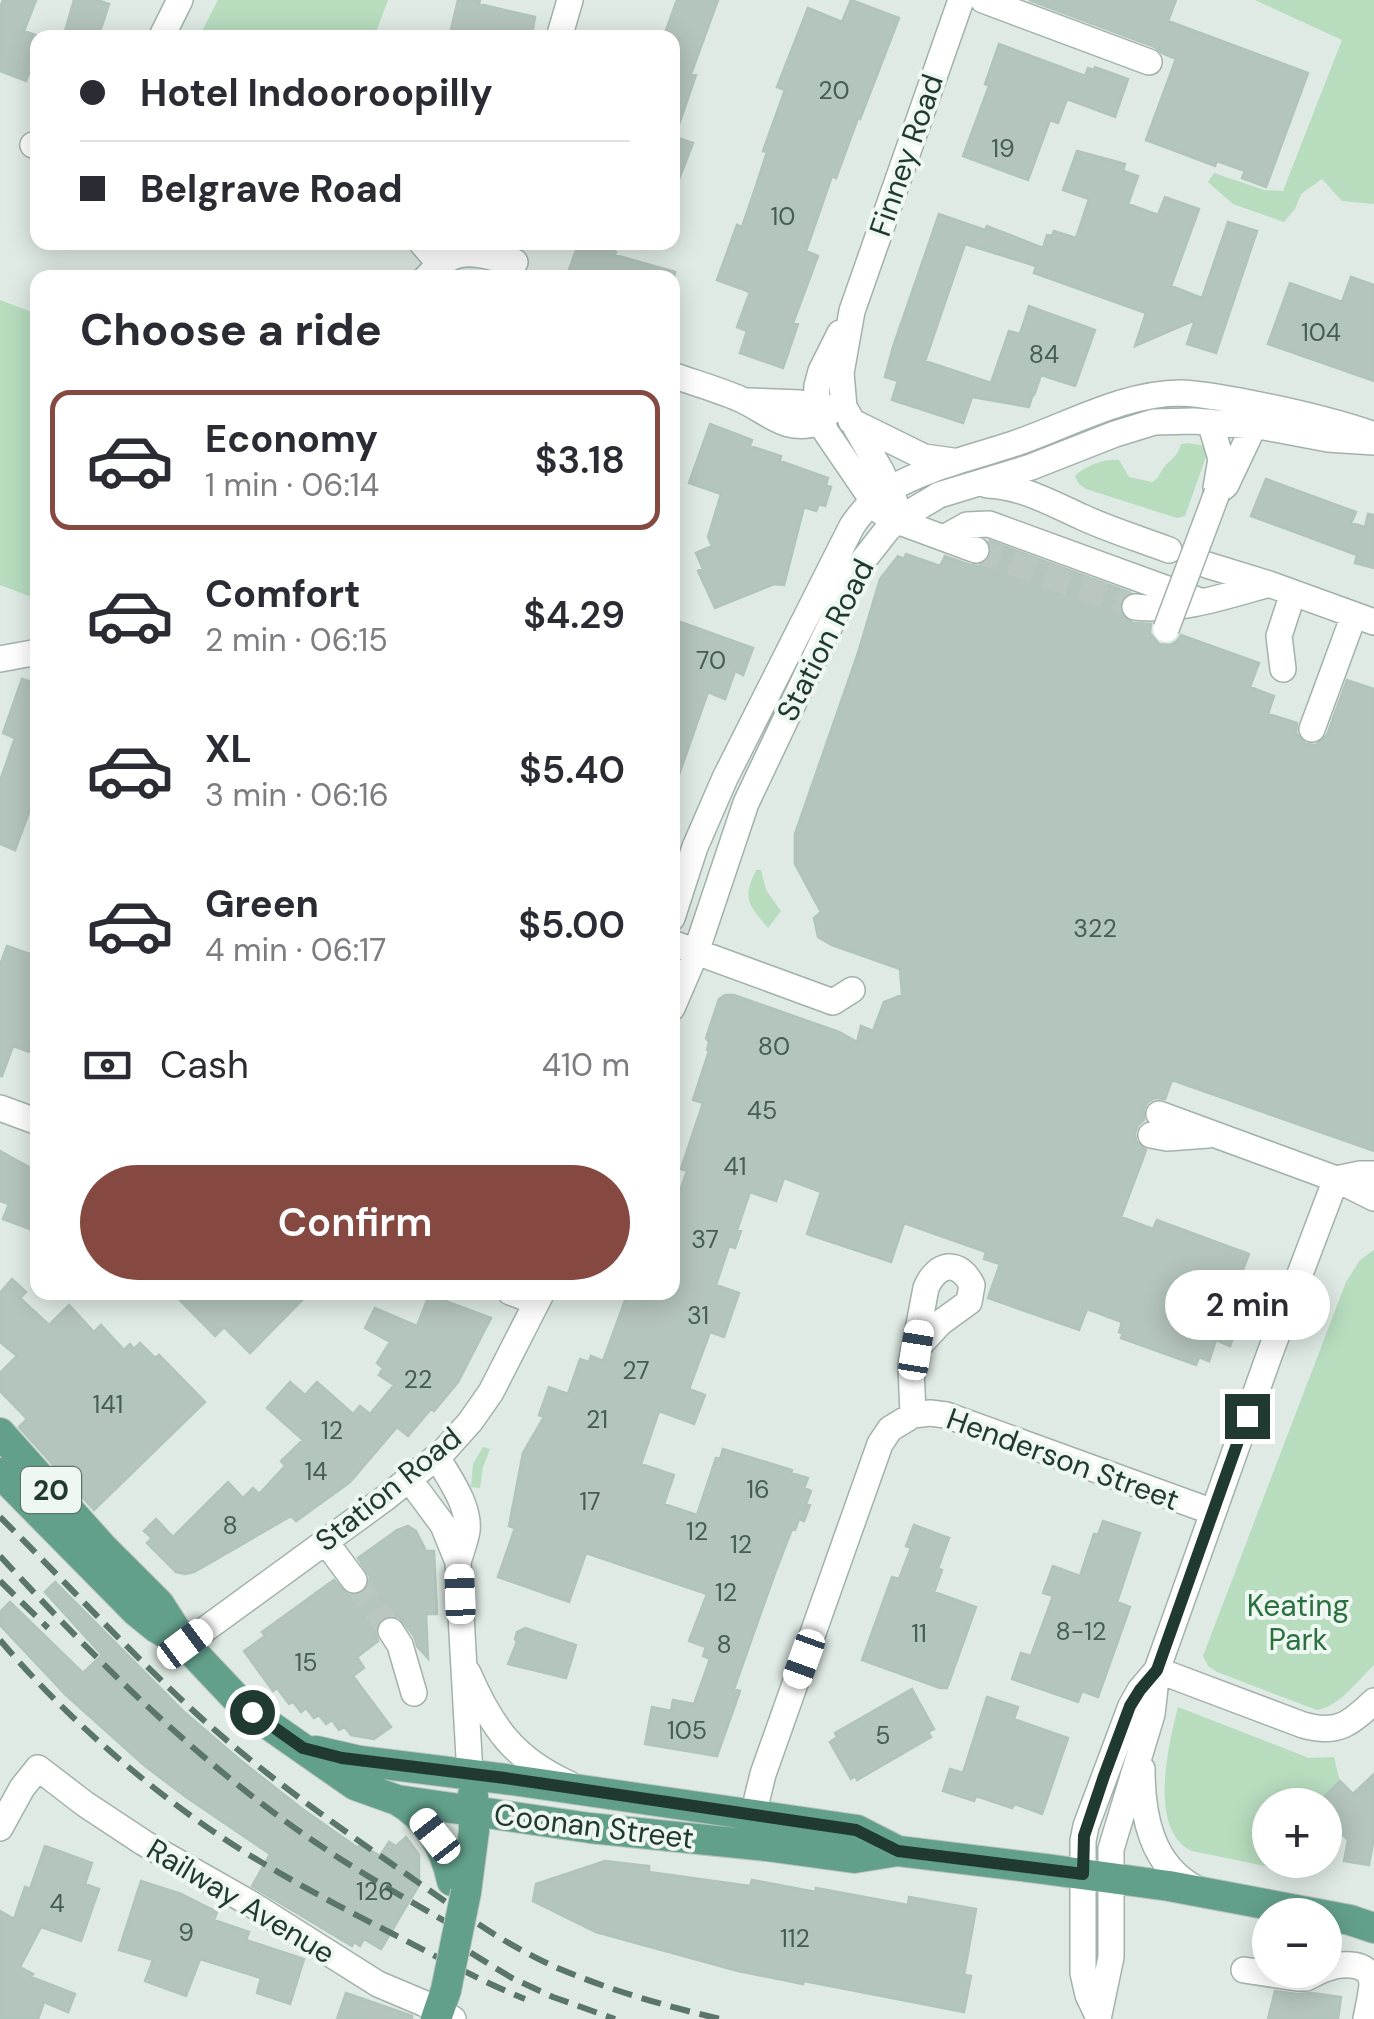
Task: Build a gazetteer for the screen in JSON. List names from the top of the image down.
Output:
{
  "streets": {
    "main road": ["20", "Coonan Street"],
    "street": [
      "Finney Road",
      "Station Road",
      "Henderson Street",
      "Railway Avenue"
    ]
  },
  "crossings": [
    ["Station Road", "Coonan Street"]
  ],
  "parks": ["Keating Park"],
  "house_numbers": [
    "20",
    "19",
    "10",
    "104",
    "84",
    "70",
    "322",
    "80",
    "45",
    "41",
    "37",
    "31",
    "27",
    "22",
    "141",
    "21",
    "12",
    "14",
    "16",
    "17",
    "8",
    "12",
    "12",
    "12",
    "8-12",
    "11",
    "8",
    "15",
    "105",
    "5",
    "126",
    "4",
    "9",
    "112"
  ],
  "page": {
    "banner": ["Hotel Indooroopilly", "Belgrave Road"],
    "heading": "Choose a ride",
    "list": [
      {
        "name": "Economy",
        "note": "1 min · 06:14",
        "value": "$3.18"
      },
      {
        "name": "Comfort",
        "note": "2 min · 06:15",
        "value": "$4.29"
      },
      {
        "name": "XL",
        "note": "3 min · 06:16",
        "value": "$5.40"
      },
      {
        "name": "Green",
        "note": "4 min · 06:17",
        "value": "$5.00"
      }
    ],
    "pay": ["Cash", "410 m"],
    "buttons": "Confirm",
    "bubble": "2 min",
    "map_buttons": ["+", "−"]
  }
}
